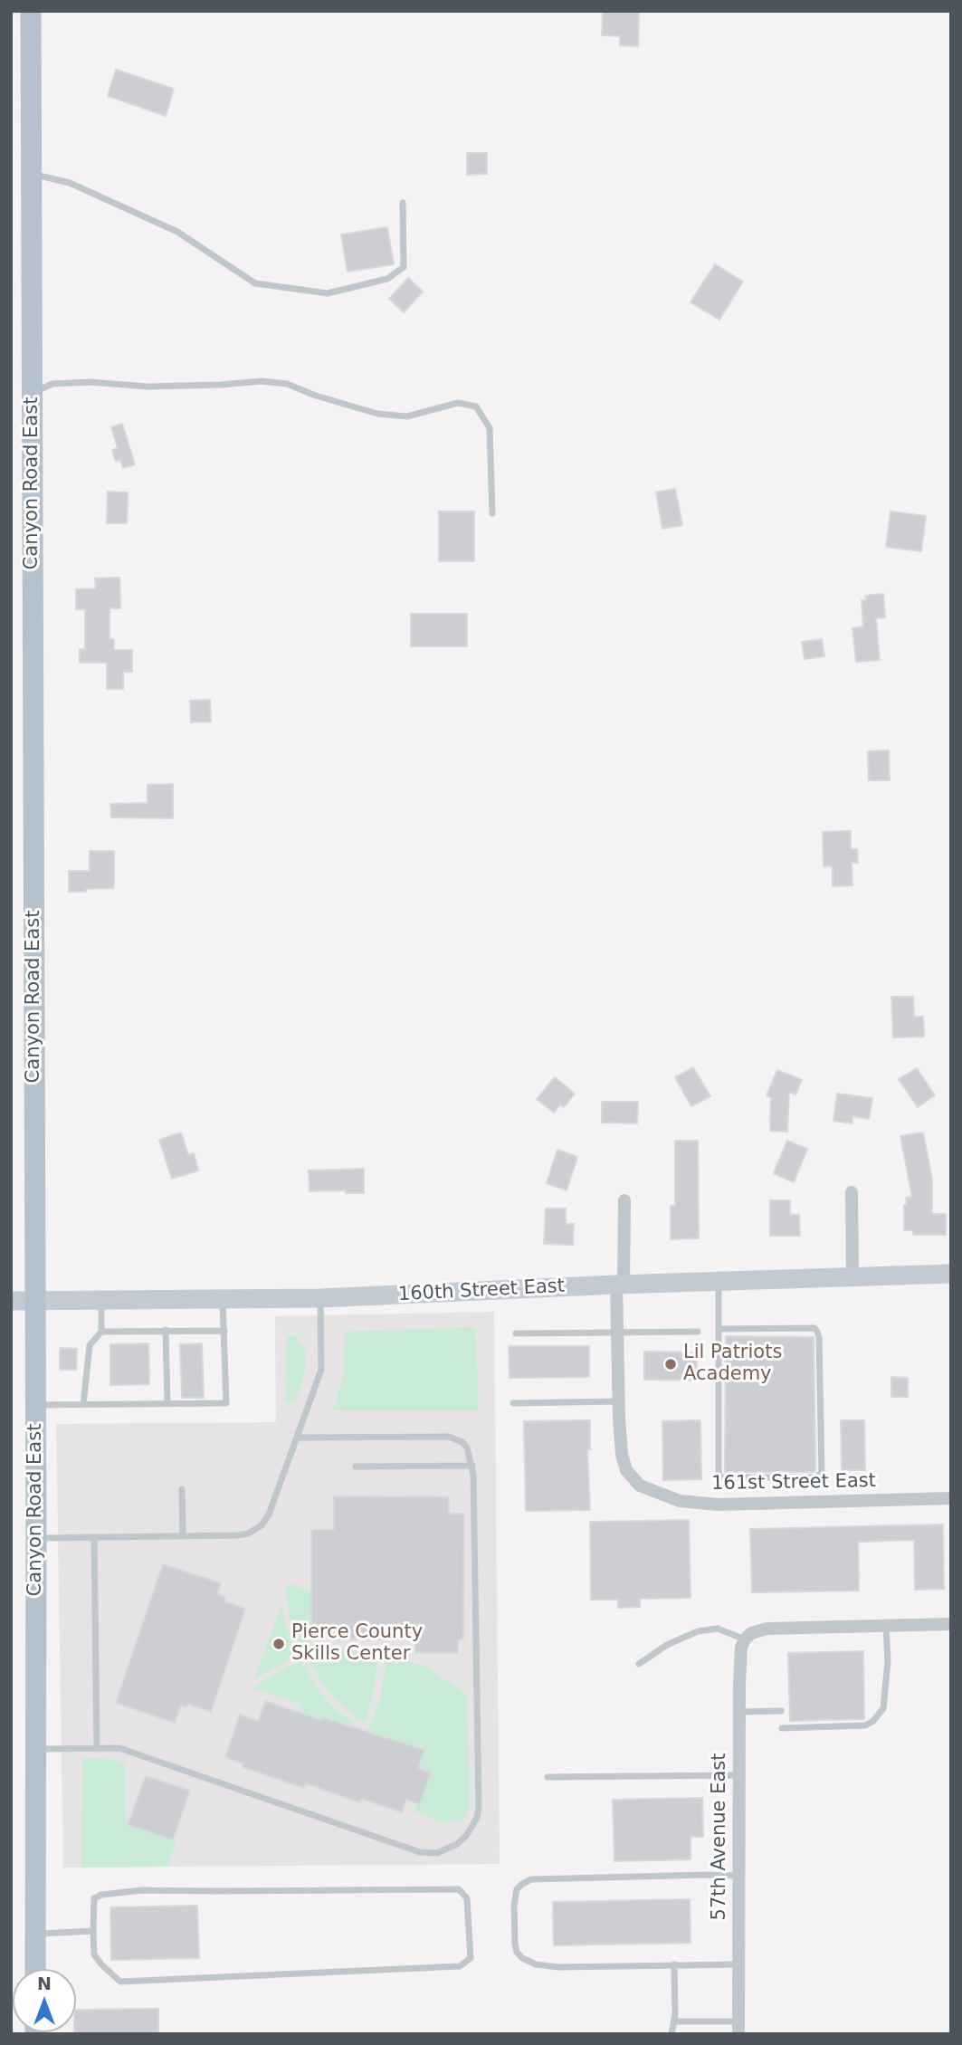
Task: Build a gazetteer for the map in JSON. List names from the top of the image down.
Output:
{
  "streets": {
    "main road": ["Canyon Road East", "160th Street East"],
    "street": ["161st Street East", "57th Avenue East"]
  },
  "crossings": [
    ["Canyon Road East", "160th Street East"]
  ],
  "places": ["Lil Patriots Academy", "Pierce County Skills Center"],
  "north": "top"
}
